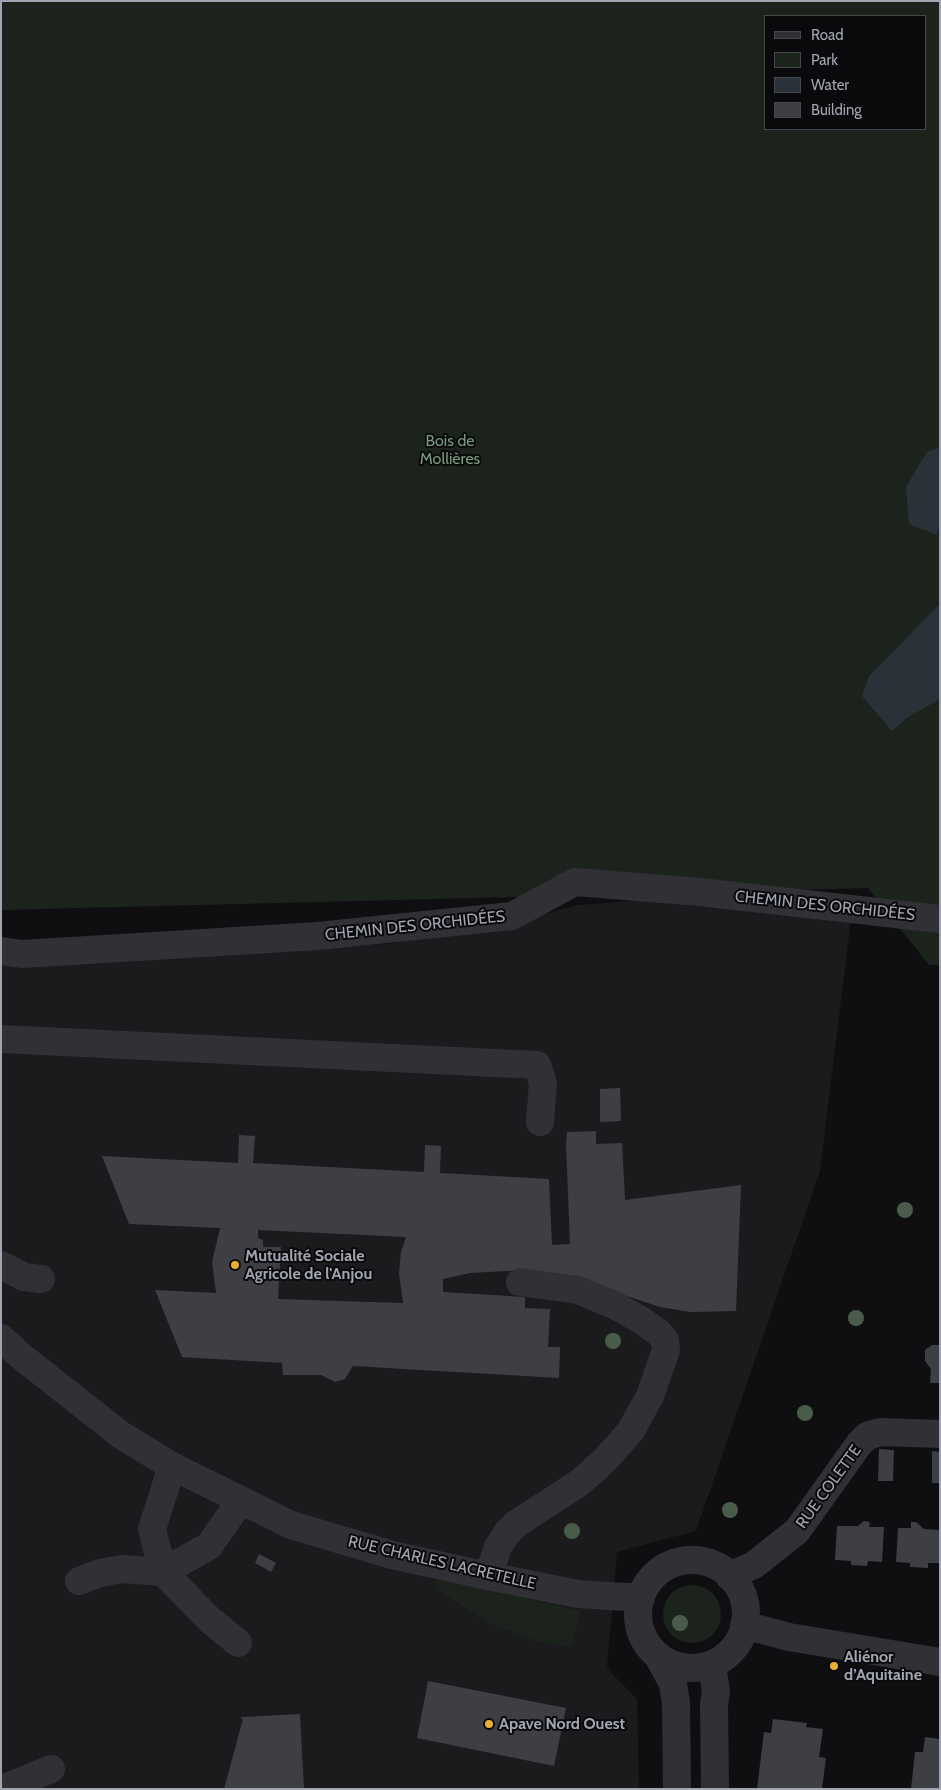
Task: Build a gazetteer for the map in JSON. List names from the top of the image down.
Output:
{
  "streets": {
    "street": ["CHEMIN DES ORCHIDÉES", "RUE COLETTE", "RUE CHARLES LACRETELLE"]
  },
  "crossings": [
    ["RUE COLETTE", "RUE CHARLES LACRETELLE"]
  ],
  "parks": ["Bois de Mollières"],
  "places": ["Mutualité Sociale Agricole de l'Anjou", "Aliénor d’Aquitaine", "Apave Nord Ouest"],
  "legend": [
    "Road",
    "Park",
    "Water",
    "Building"
  ]
}
